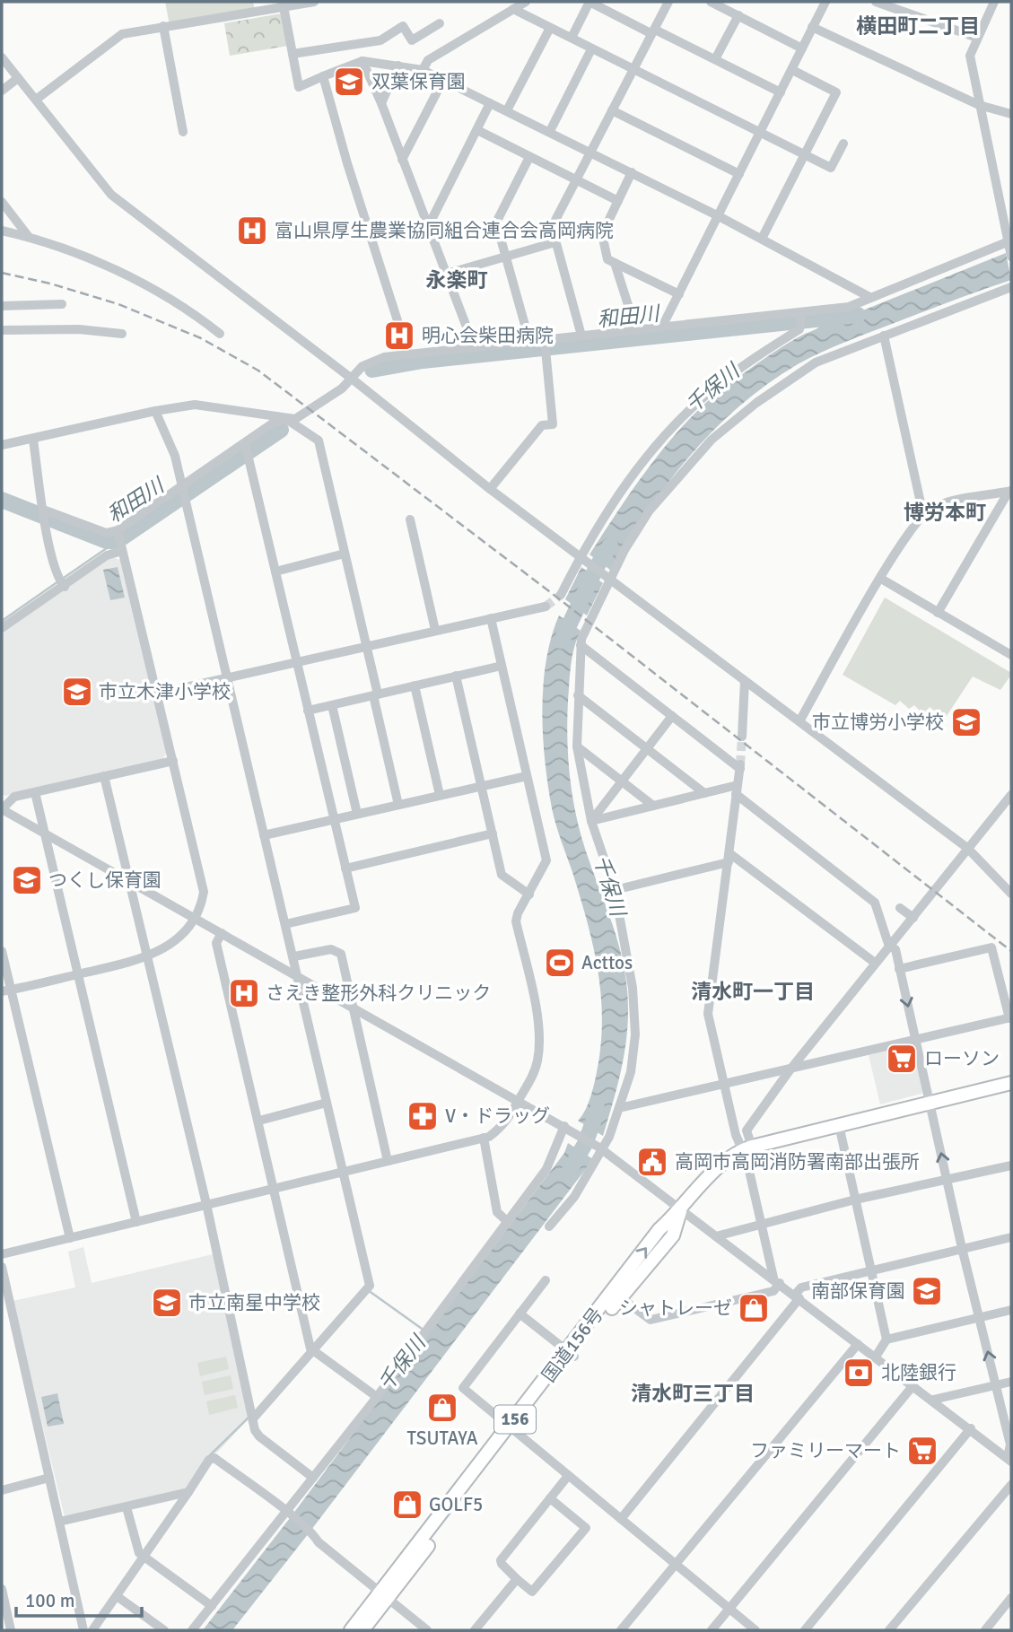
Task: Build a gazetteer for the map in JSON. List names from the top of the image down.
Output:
{
  "streets": {
    "highway": ["国道156号", "156"]
  },
  "districts": [
    "横田町二丁目",
    "永楽町",
    "博労本町",
    "清水町一丁目",
    "清水町三丁目"
  ],
  "water": ["和田川", "千保川"],
  "places": {
    "school or university": [
      "双葉保育園",
      "市立木津小学校",
      "市立博労小学校",
      "つくし保育園",
      "南部保育園",
      "市立南星中学校"
    ],
    "hospital": ["富山県厚生農業協同組合連合会高岡病院", "明心会柴田病院", "さえき整形外科クリニック"],
    "sports": ["Acttos"],
    "supermarket": ["ローソン", "ファミリーマート"],
    "pharmacy": ["V・ドラッグ"],
    "public building": ["高岡市高岡消防署南部出張所"],
    "shop": ["シャトレーゼ", "TSUTAYA", "GOLF5"],
    "bank": ["北陸銀行"]
  },
  "scale_bar": "100 m"
}
